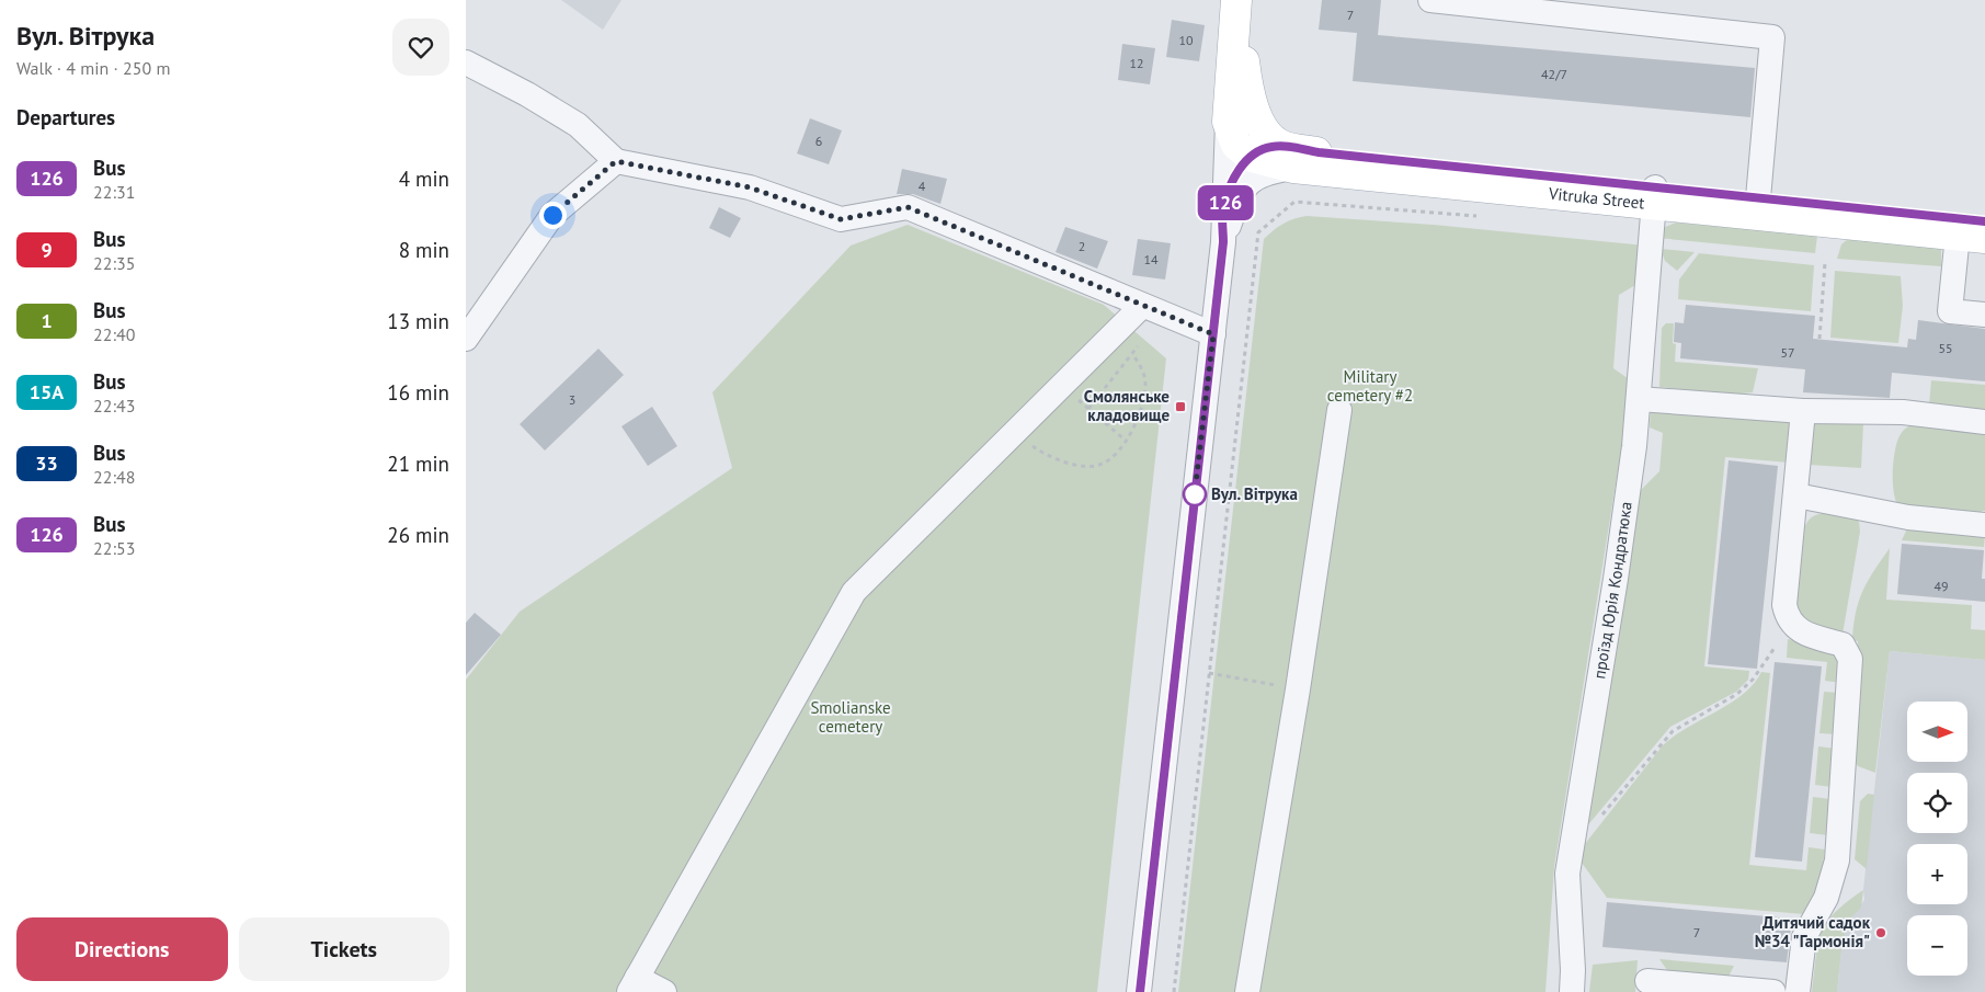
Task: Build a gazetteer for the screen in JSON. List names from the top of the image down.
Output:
{
  "streets": {
    "main road": ["Vitruka Street"],
    "street": ["проїзд Юрія Кондратюка"]
  },
  "crossings": [
    ["Vitruka Street", "проїзд Юрія Кондратюка"]
  ],
  "parks": ["Military cemetery #2", "Smolianske cemetery"],
  "places": {
    "transit": ["Смолянське кладовище"],
    "other": ["Вул. Вітрука", "Дитячий садок №34 \"Гармонія\""]
  },
  "lines": ["bus line 126"],
  "house_numbers": [
    "7",
    "10",
    "12",
    "42/7",
    "6",
    "4",
    "2",
    "14",
    "55",
    "57",
    "3",
    "49",
    "7"
  ],
  "north": "right",
  "page": {
    "heading": [
      ["Вул. Вітрука", "Walk · 4 min · 250 m"],
      "Departures"
    ],
    "on_map": "126",
    "list": [
      {
        "mark": "126",
        "name": "Bus",
        "note": "22:31",
        "value": "4 min"
      },
      {
        "mark": "9",
        "name": "Bus",
        "note": "22:35",
        "value": "8 min"
      },
      {
        "mark": "1",
        "name": "Bus",
        "note": "22:40",
        "value": "13 min"
      },
      {
        "mark": "15A",
        "name": "Bus",
        "note": "22:43",
        "value": "16 min"
      },
      {
        "mark": "33",
        "name": "Bus",
        "note": "22:48",
        "value": "21 min"
      },
      {
        "mark": "126",
        "name": "Bus",
        "note": "22:53",
        "value": "26 min"
      }
    ],
    "map_buttons": ["+", "−"],
    "buttons": ["Directions", "Tickets"]
  }
}
